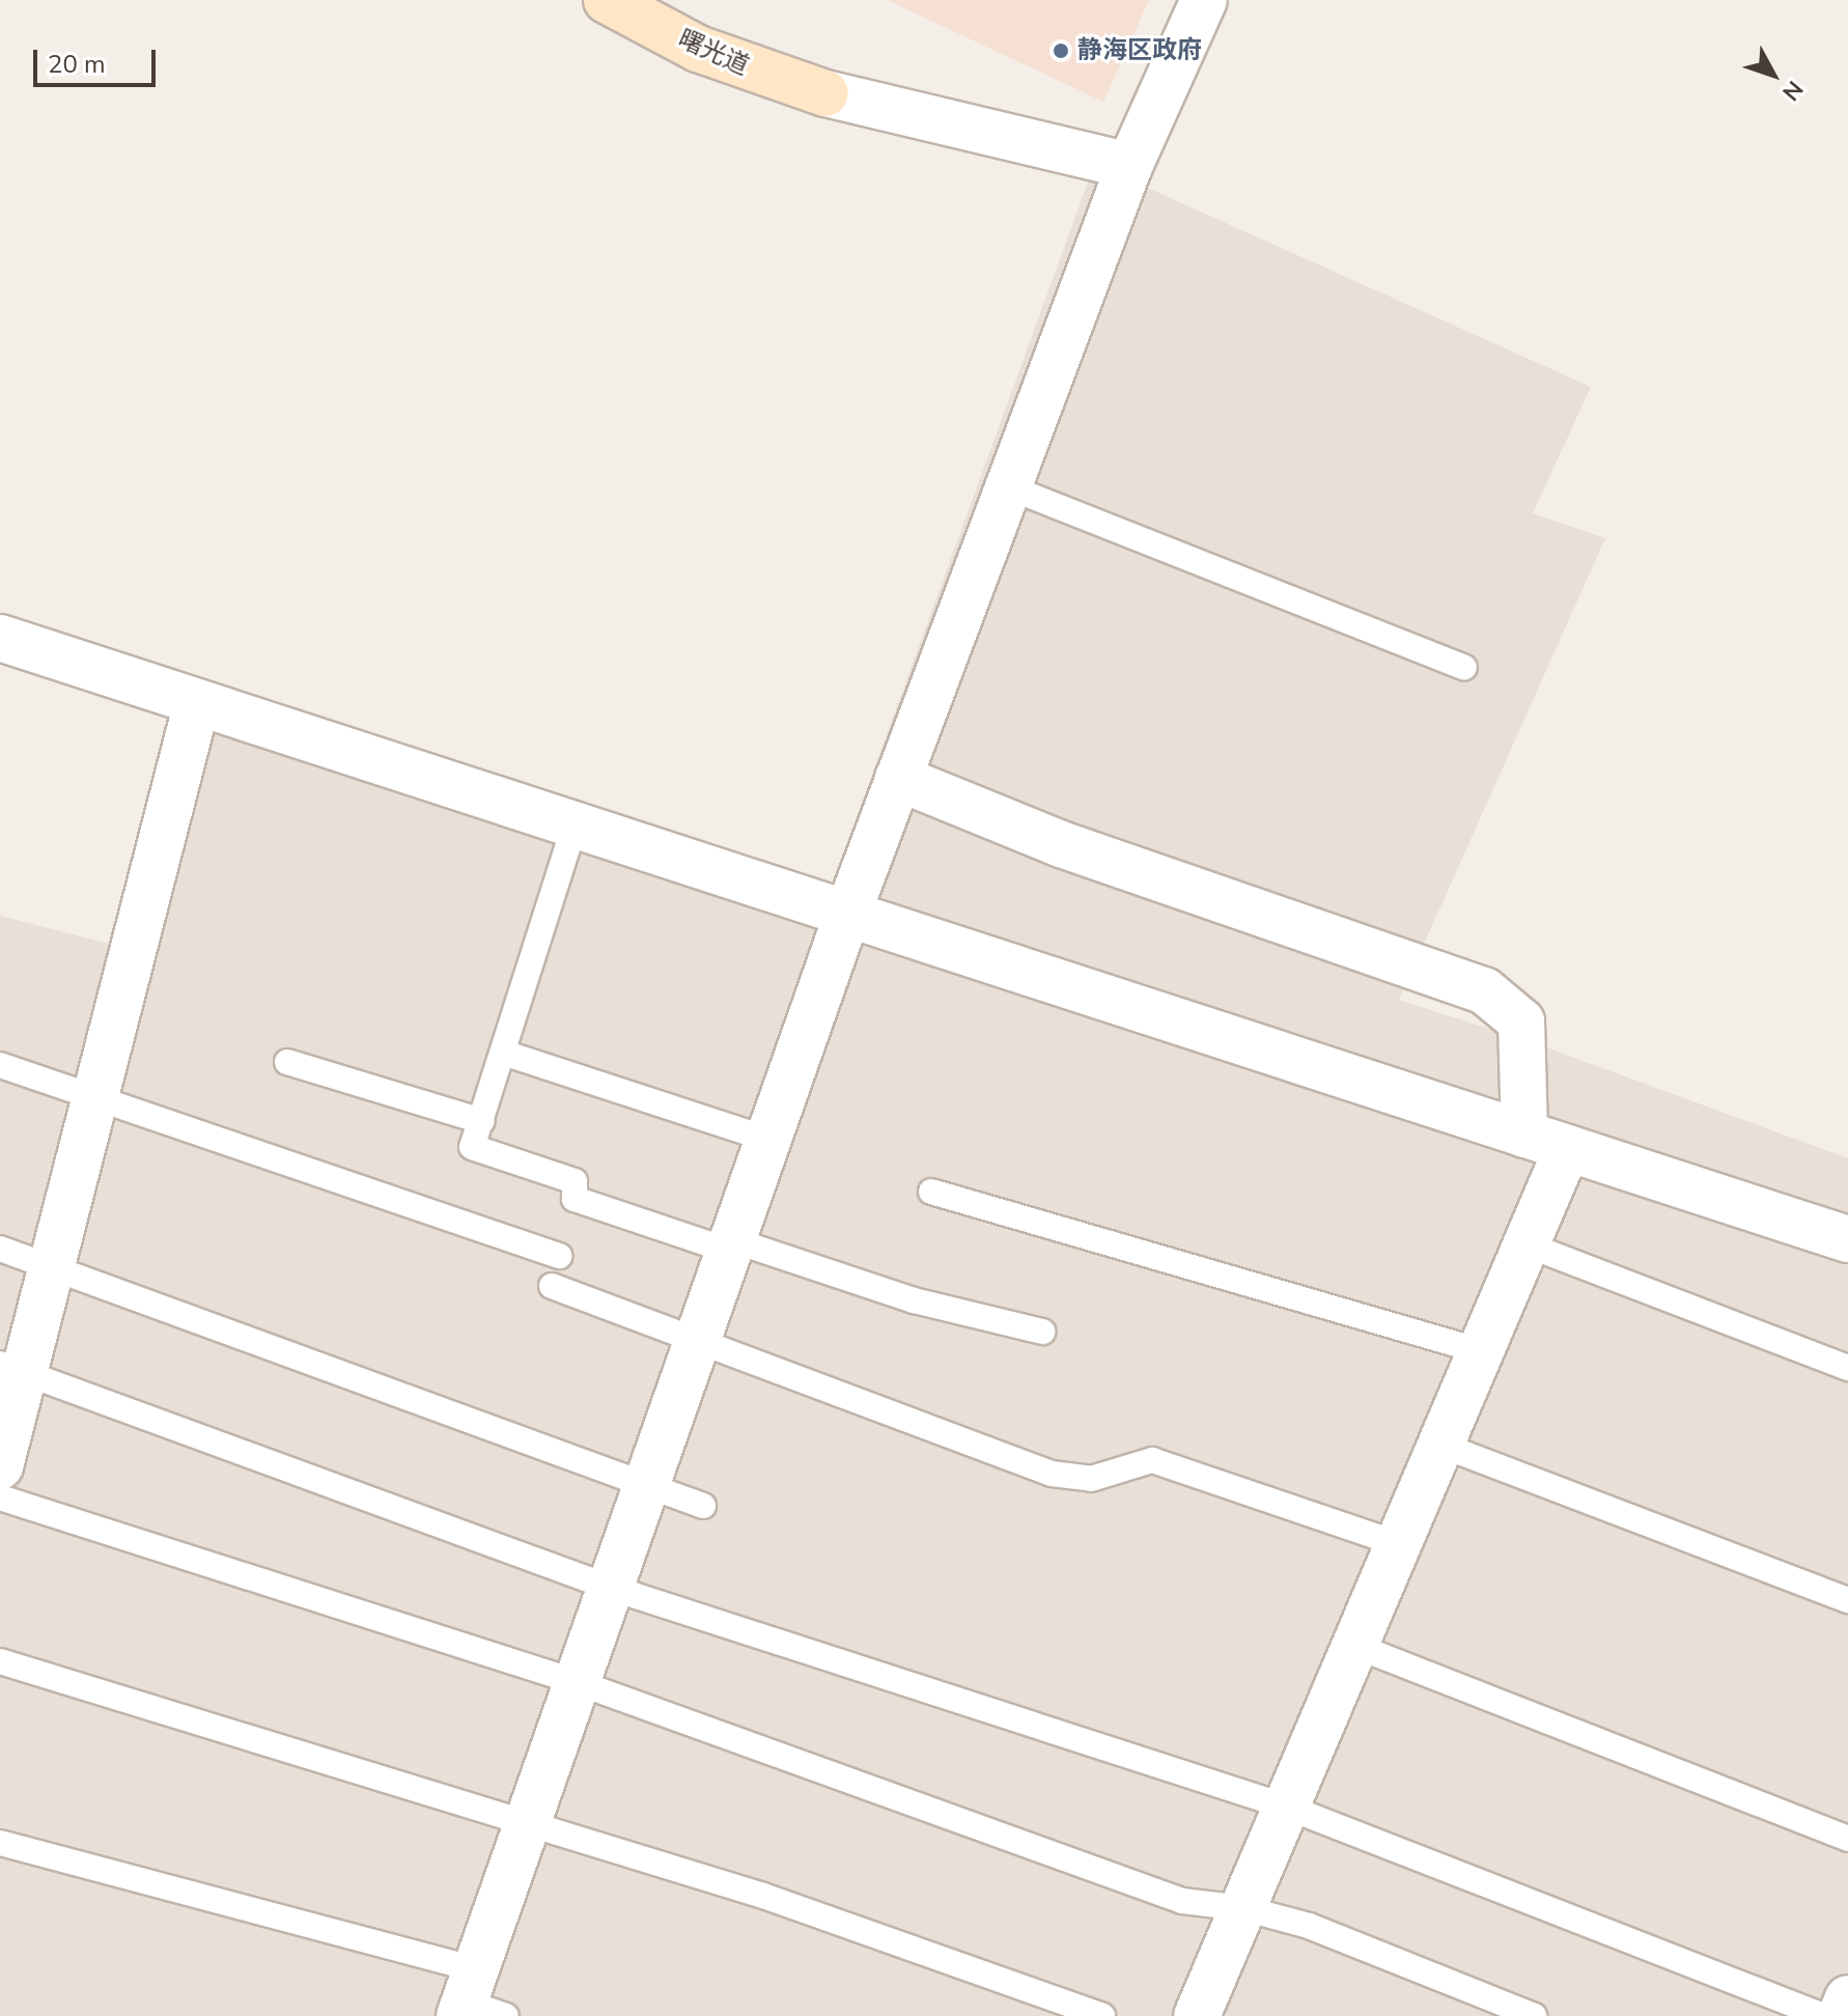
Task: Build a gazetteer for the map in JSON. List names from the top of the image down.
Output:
{
  "streets": {
    "street": ["曙光道"]
  },
  "places": ["静海区政府"],
  "scale_bar": "20 m",
  "north": "bottom right"
}
